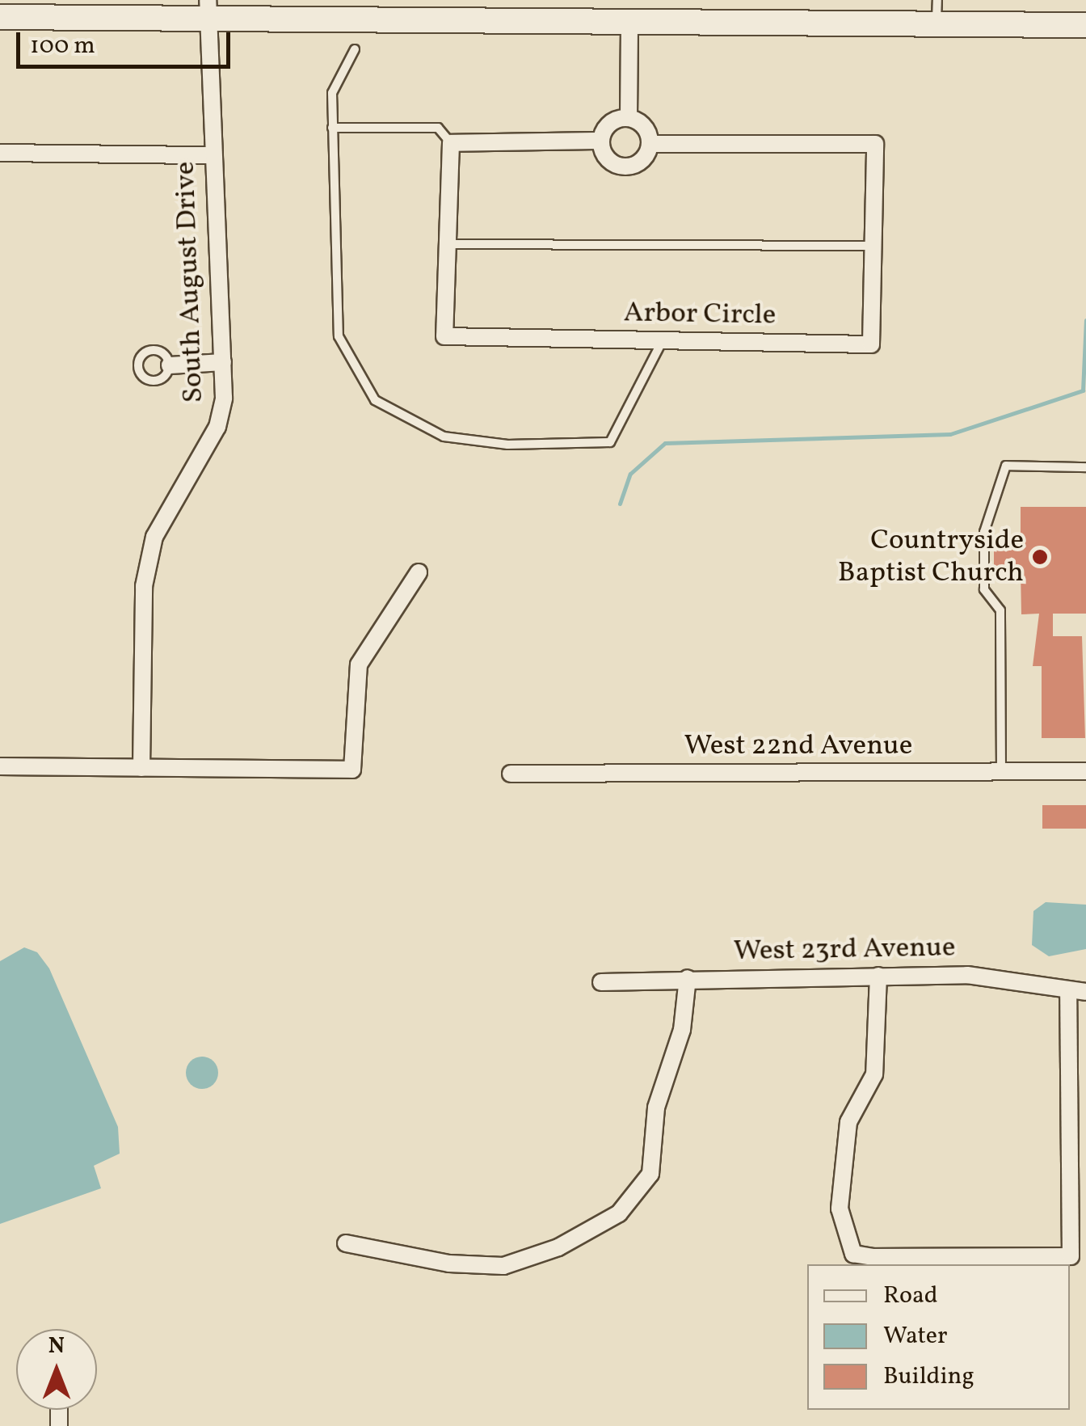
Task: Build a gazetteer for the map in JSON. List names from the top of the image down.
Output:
{
  "streets": {
    "street": [
      "South August Drive",
      "Arbor Circle",
      "West 22nd Avenue",
      "West 23rd Avenue"
    ]
  },
  "places": ["Countryside Baptist Church"],
  "legend": ["Road", "Water", "Building"],
  "scale_bar": "100 m",
  "north": "top"
}
